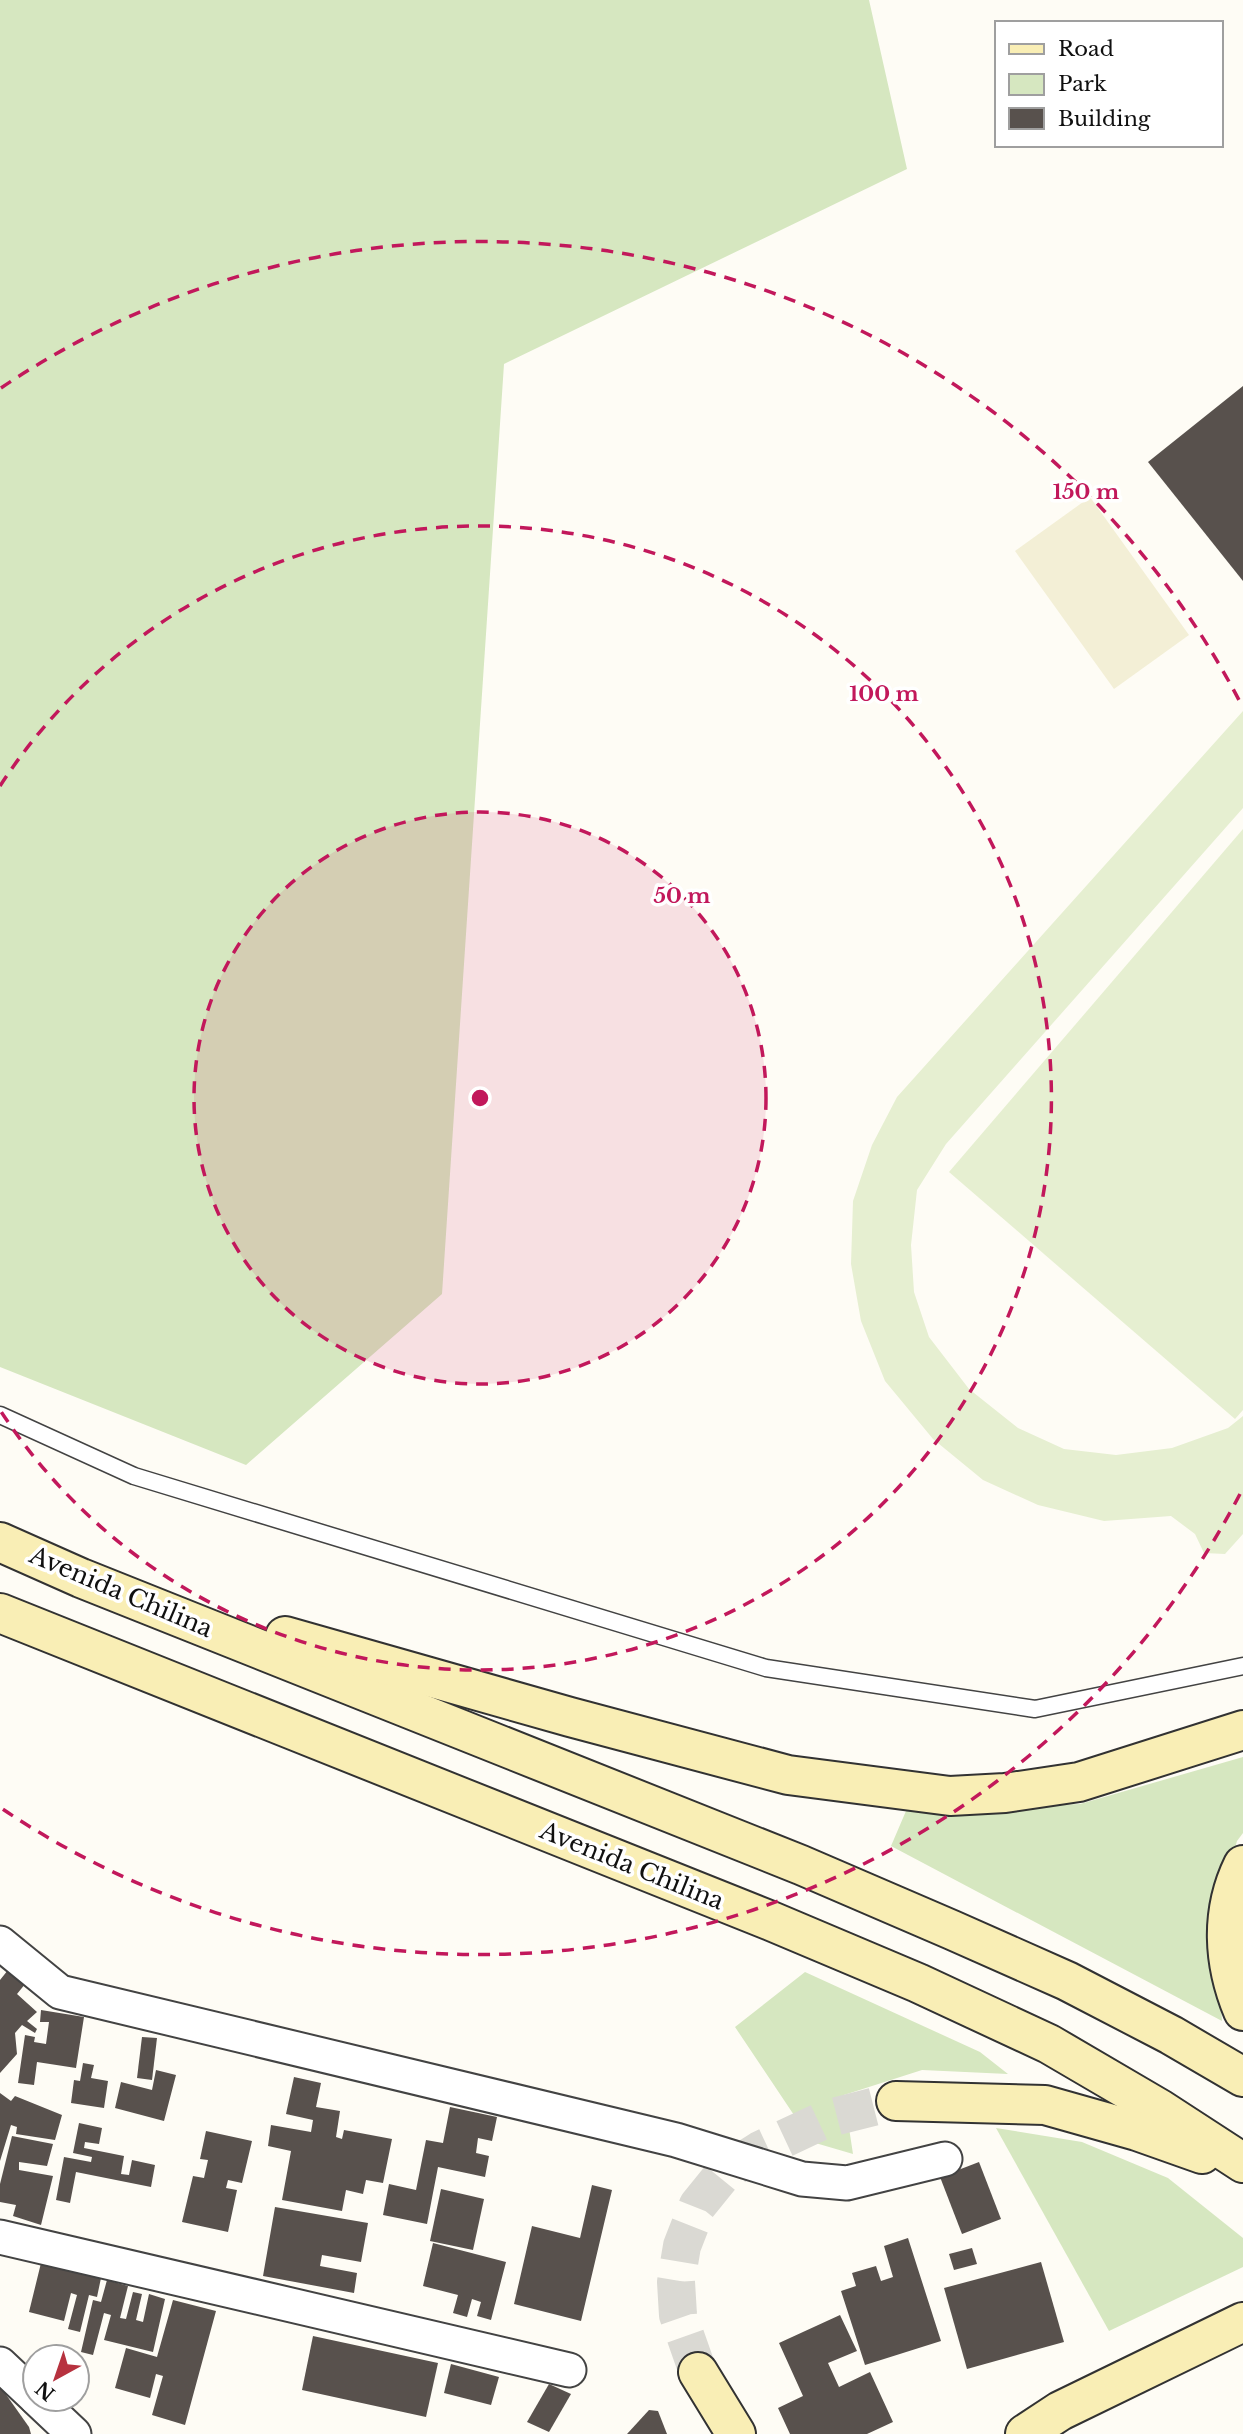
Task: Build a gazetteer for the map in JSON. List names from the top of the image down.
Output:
{
  "streets": {
    "main road": ["Avenida Chilina"]
  },
  "legend": ["Road", "Park", "Building"],
  "north": "bottom left",
  "rings": ["150 m", "100 m", "50 m"]
}
